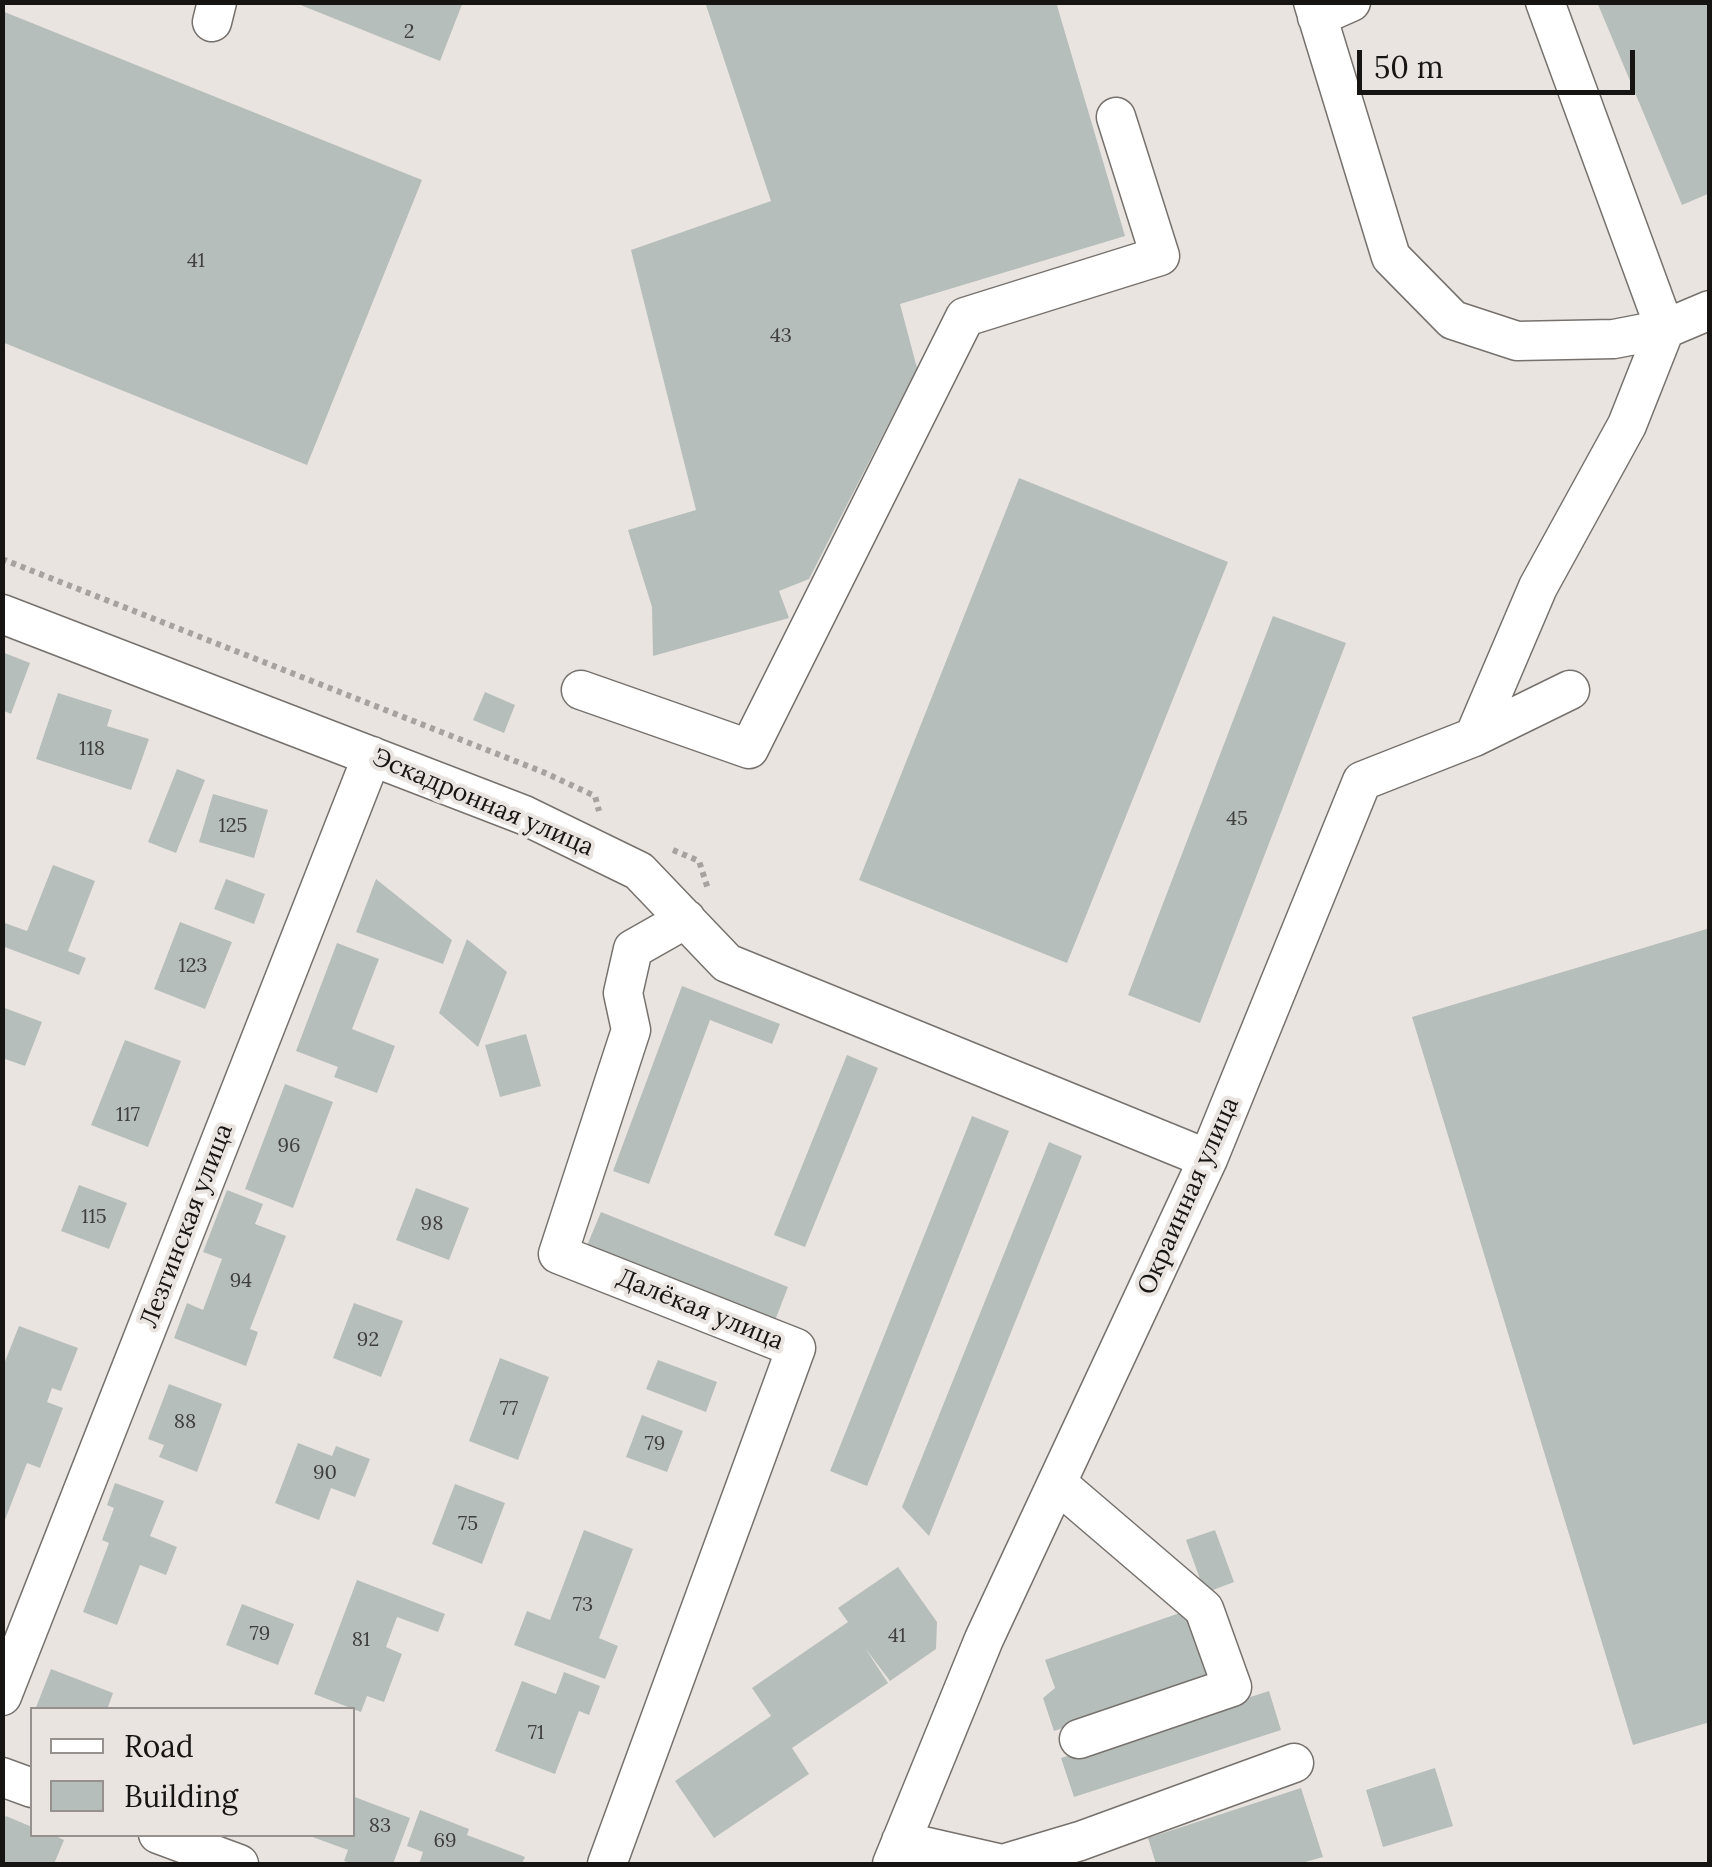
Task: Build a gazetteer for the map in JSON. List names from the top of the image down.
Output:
{
  "streets": {
    "street": [
      "Эскадронная улица",
      "Окраинная улица",
      "Лезгинская улица",
      "Далёкая улица"
    ]
  },
  "crossings": [
    ["Эскадронная улица", "Окраинная улица"],
    ["Эскадронная улица", "Лезгинская улица"],
    ["Эскадронная улица", "Далёкая улица"]
  ],
  "house_numbers": [
    "2",
    "41",
    "43",
    "118",
    "45",
    "125",
    "123",
    "117",
    "96",
    "115",
    "98",
    "94",
    "92",
    "77",
    "88",
    "79",
    "90",
    "75",
    "73",
    "79",
    "41",
    "81",
    "71",
    "83",
    "69"
  ],
  "legend": ["Road", "Building"],
  "scale_bar": "50 m"
}
